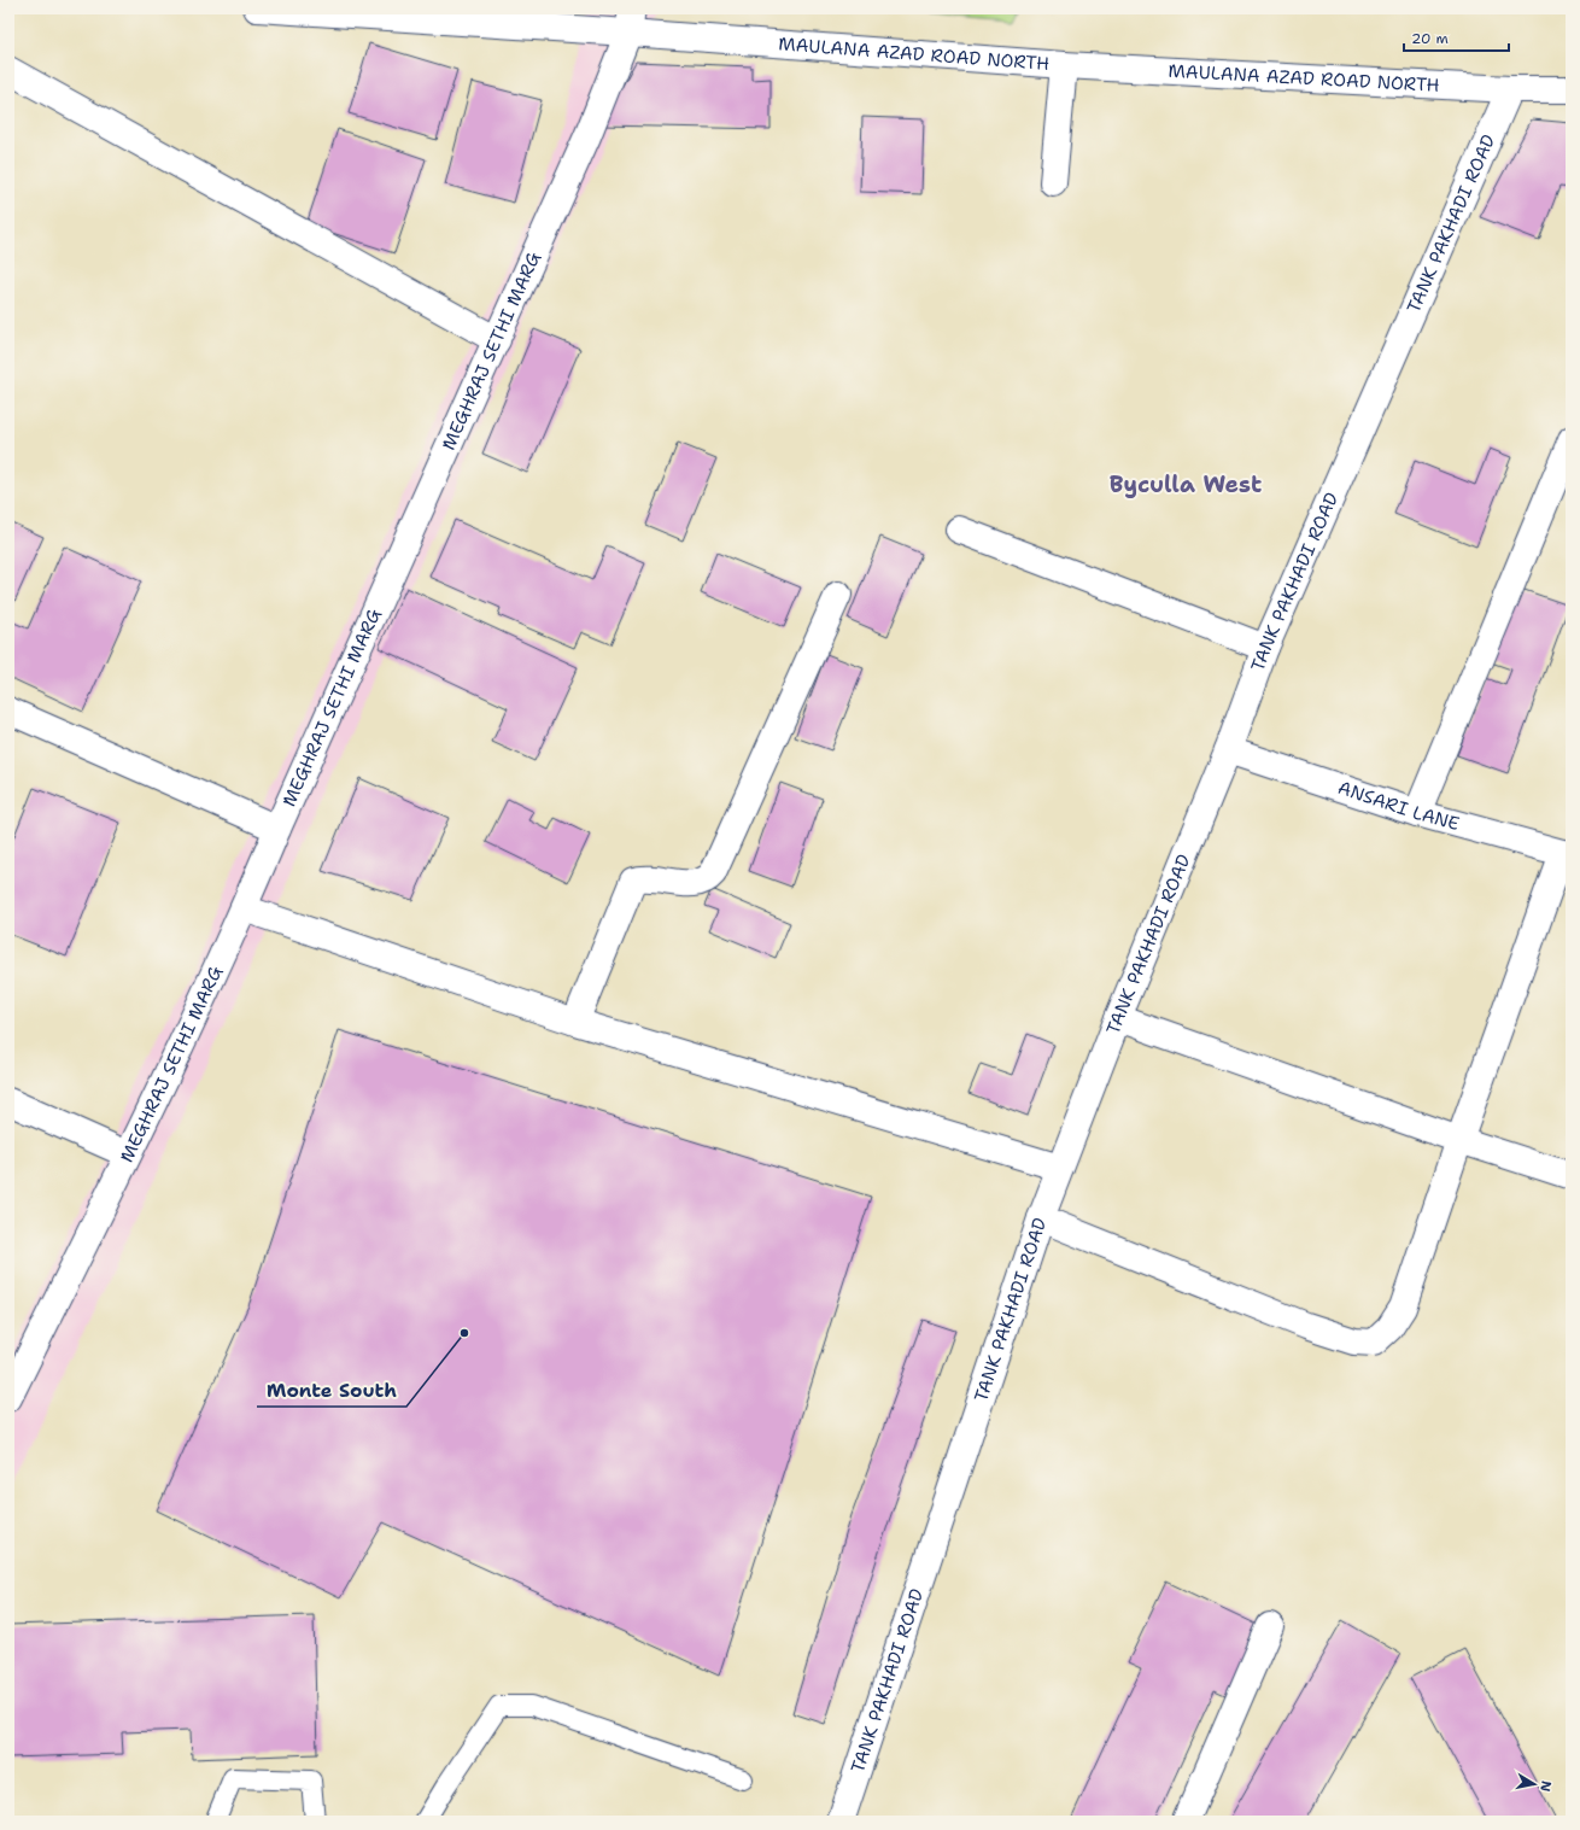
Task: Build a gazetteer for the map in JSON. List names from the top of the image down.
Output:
{
  "streets": {
    "street": [
      "MAULANA AZAD ROAD NORTH",
      "TANK PAKHADI ROAD",
      "MEGHRAJ SETHI MARG",
      "ANSARI LANE"
    ]
  },
  "crossings": [
    ["MAULANA AZAD ROAD NORTH", "TANK PAKHADI ROAD"],
    ["MAULANA AZAD ROAD NORTH", "MEGHRAJ SETHI MARG"],
    ["TANK PAKHADI ROAD", "ANSARI LANE"]
  ],
  "districts": ["Byculla West"],
  "places": ["Monte South"],
  "scale_bar": "20 m",
  "north": "right"
}
